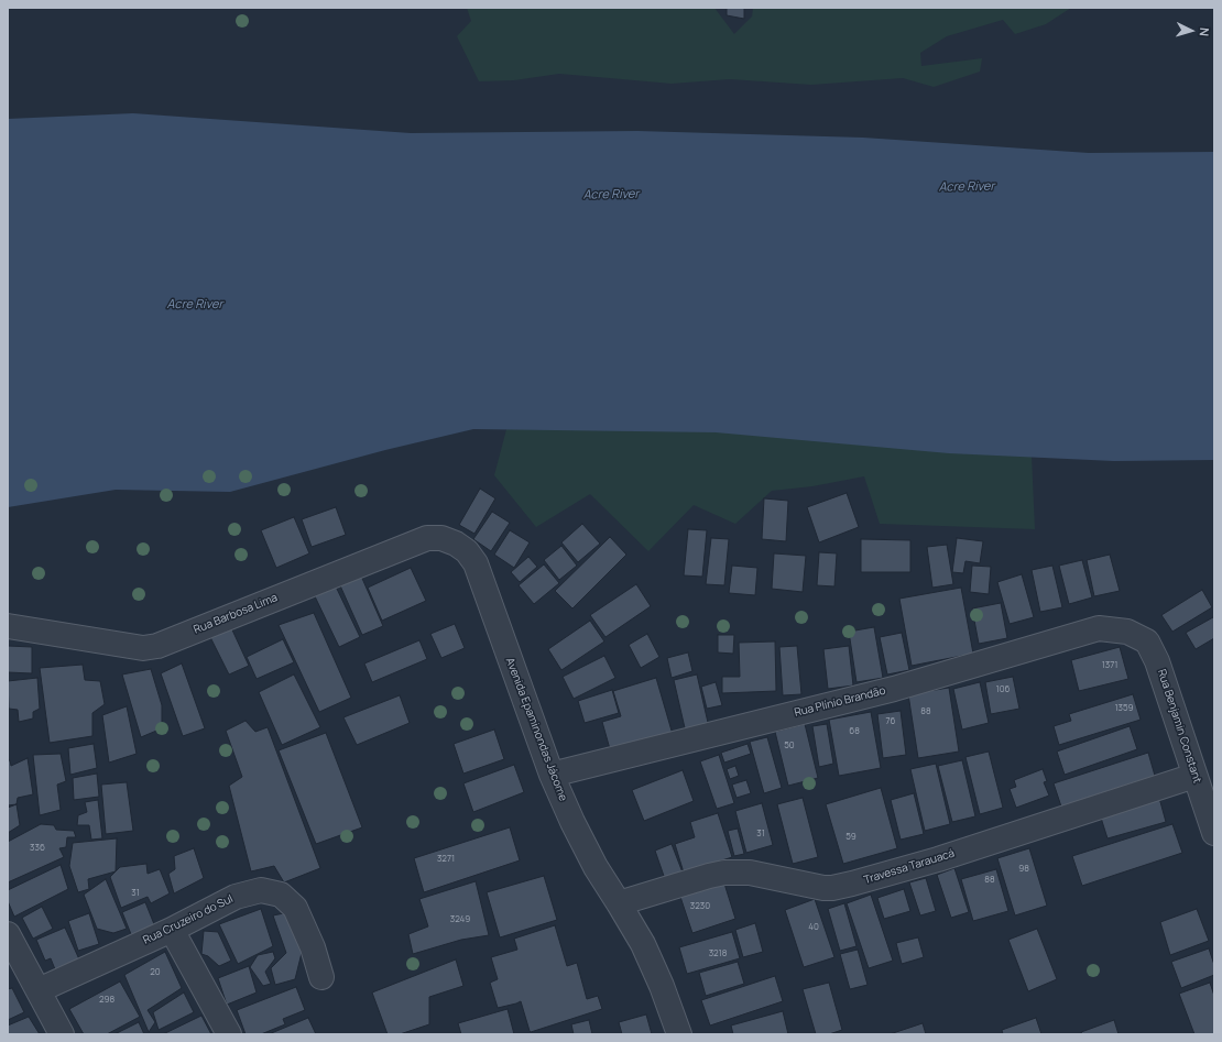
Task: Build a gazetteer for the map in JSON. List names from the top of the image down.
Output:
{
  "streets": {
    "street": [
      "Rua Barbosa Lima",
      "Rua Plínio Brandão",
      "Rua Benjamin Constant",
      "Avenida Epaminondas Jácome",
      "Travessa Tarauacá",
      "Rua Cruzeiro do Sul"
    ]
  },
  "crossings": [
    ["Rua Barbosa Lima", "Avenida Epaminondas Jácome"],
    ["Rua Plínio Brandão", "Rua Benjamin Constant"],
    ["Rua Plínio Brandão", "Avenida Epaminondas Jácome"],
    ["Rua Benjamin Constant", "Travessa Tarauacá"],
    ["Avenida Epaminondas Jácome", "Travessa Tarauacá"]
  ],
  "water": ["Acre River"],
  "house_numbers": [
    "1371",
    "106",
    "1359",
    "88",
    "76",
    "68",
    "50",
    "31",
    "59",
    "336",
    "3271",
    "98",
    "88",
    "31",
    "3230",
    "3249",
    "40",
    "3218",
    "20",
    "298"
  ],
  "north": "right"
}
